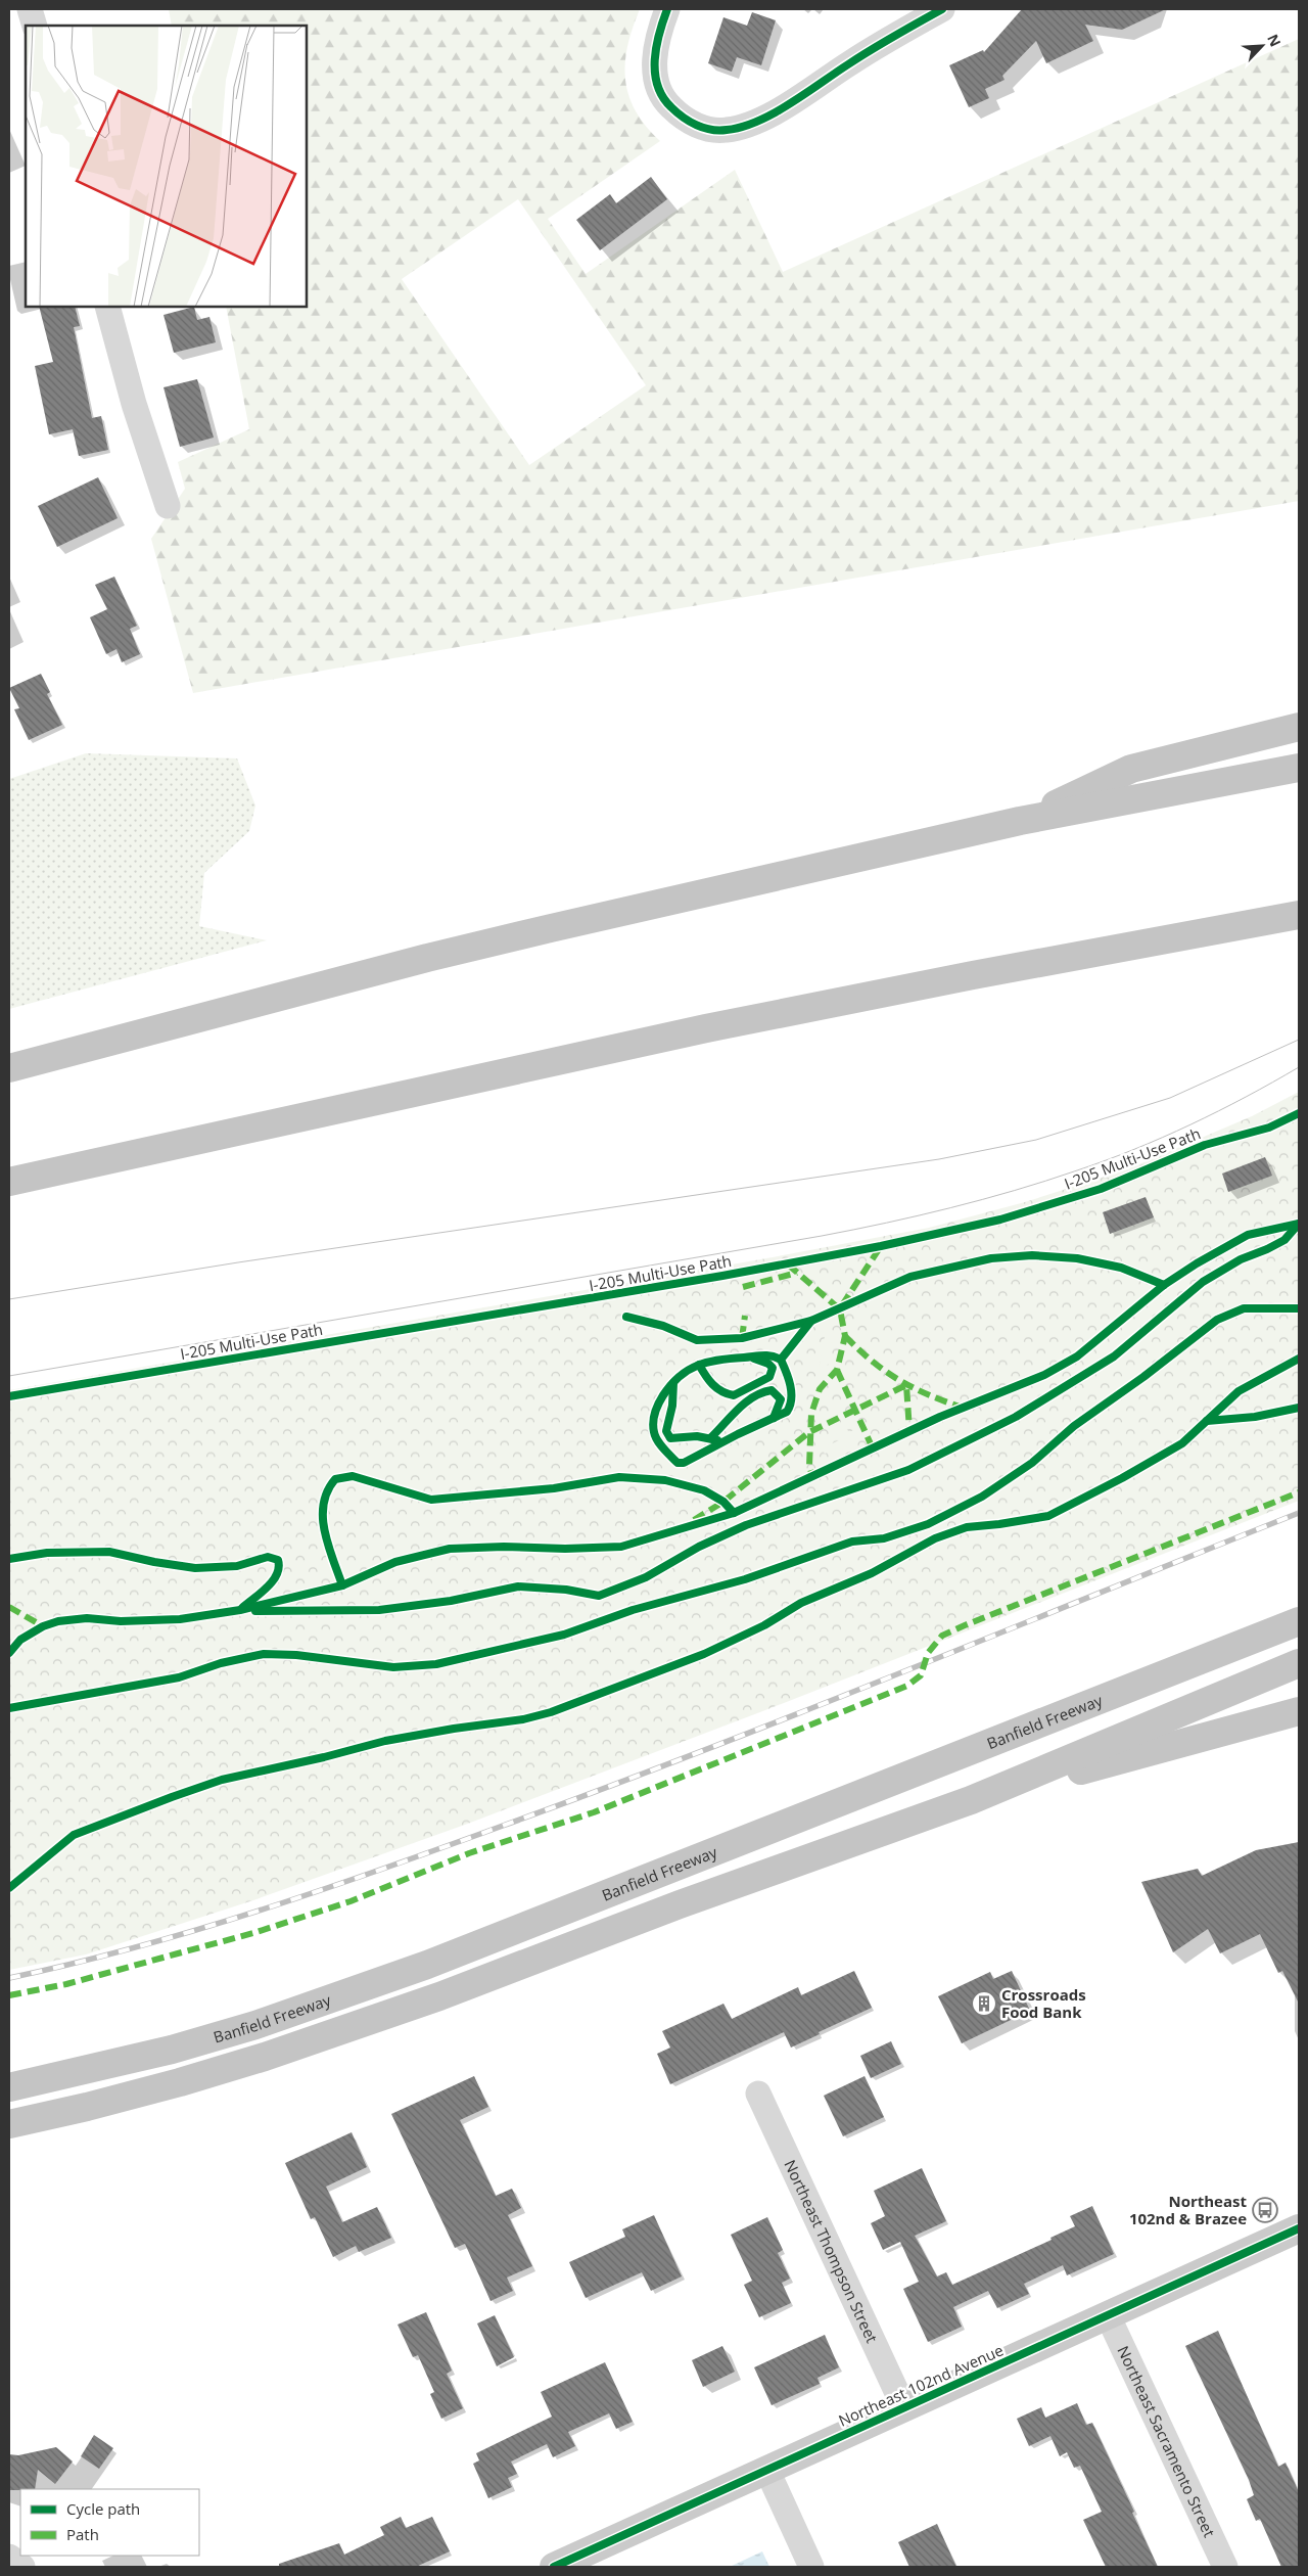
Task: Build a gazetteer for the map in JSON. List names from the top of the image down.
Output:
{
  "streets": {
    "highway": ["Banfield Freeway"],
    "main road": ["Northeast 102nd Avenue"],
    "street": ["Northeast Thompson Street", "Northeast Sacramento Street"],
    "cycle path": ["I-205 Multi-Use Path"]
  },
  "crossings": [
    ["Northeast Thompson Street", "Northeast 102nd Avenue"],
    ["Northeast 102nd Avenue", "Northeast Sacramento Street"]
  ],
  "places": {
    "building": ["Crossroads Food Bank"],
    "bus stop": ["Northeast 102nd & Brazee"]
  },
  "legend": ["Cycle path", "Path"],
  "north": "top right"
}
